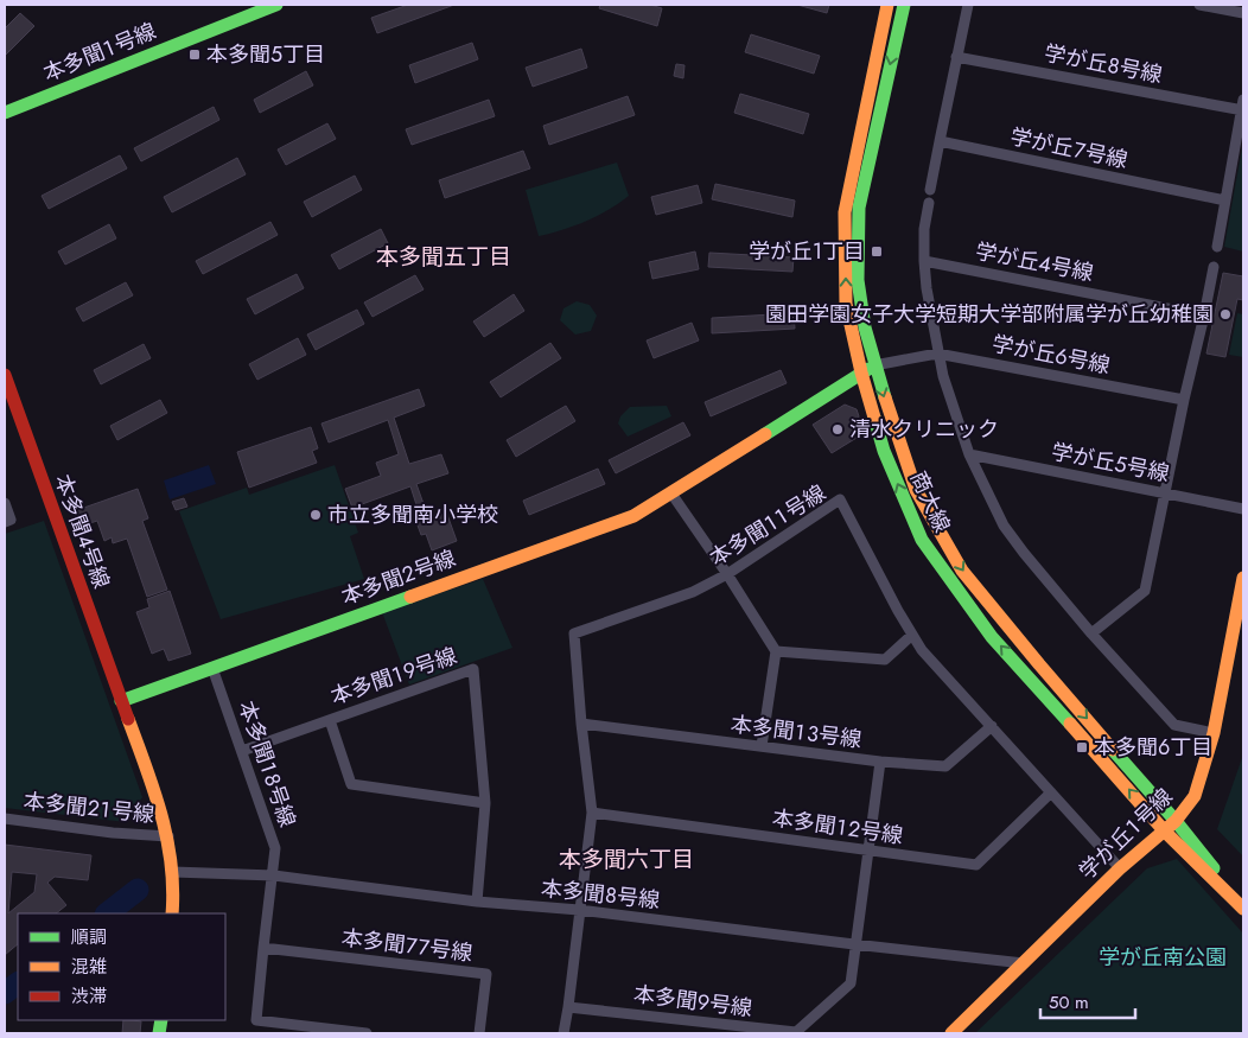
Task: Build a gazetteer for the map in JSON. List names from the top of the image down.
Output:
{
  "streets": {
    "street": [
      "本多聞１号線",
      "学が丘８号線",
      "学が丘７号線",
      "学が丘４号線",
      "学が丘６号線",
      "学が丘５号線",
      "商大線",
      "本多聞１１号線",
      "本多聞４号線",
      "本多聞２号線",
      "本多聞１９号線",
      "本多聞１３号線",
      "本多聞１８号線",
      "本多聞２１号線",
      "本多聞１２号線",
      "学が丘１号線",
      "本多聞８号線",
      "本多聞７７号線",
      "本多聞９号線"
    ]
  },
  "crossings": [
    ["学が丘６号線", "商大線"],
    ["学が丘６号線", "本多聞２号線"],
    ["商大線", "本多聞２号線"],
    ["商大線", "学が丘１号線"],
    ["本多聞１１号線", "本多聞１３号線"],
    ["本多聞１１号線", "本多聞１２号線"],
    ["本多聞１１号線", "学が丘１号線"],
    ["本多聞１１号線", "本多聞８号線"],
    ["本多聞４号線", "本多聞２号線"],
    ["本多聞２号線", "本多聞１８号線"],
    ["本多聞１９号線", "本多聞１８号線"],
    ["本多聞１９号線", "本多聞８号線"],
    ["本多聞１３号線", "本多聞９号線"],
    ["本多聞１８号線", "本多聞８号線"],
    ["本多聞１２号線", "本多聞９号線"],
    ["学が丘１号線", "本多聞８号線"],
    ["本多聞８号線", "本多聞９号線"]
  ],
  "districts": ["本多聞五丁目", "本多聞六丁目"],
  "parks": ["学が丘南公園"],
  "places": {
    "transit": ["本多聞5丁目", "学が丘1丁目", "本多聞6丁目"],
    "other": ["園田学園女子大学短期大学部附属学が丘幼稚園", "清水クリニック", "市立多聞南小学校"]
  },
  "legend": ["順調", "混雑", "渋滞"],
  "scale_bar": "50 m"
}
